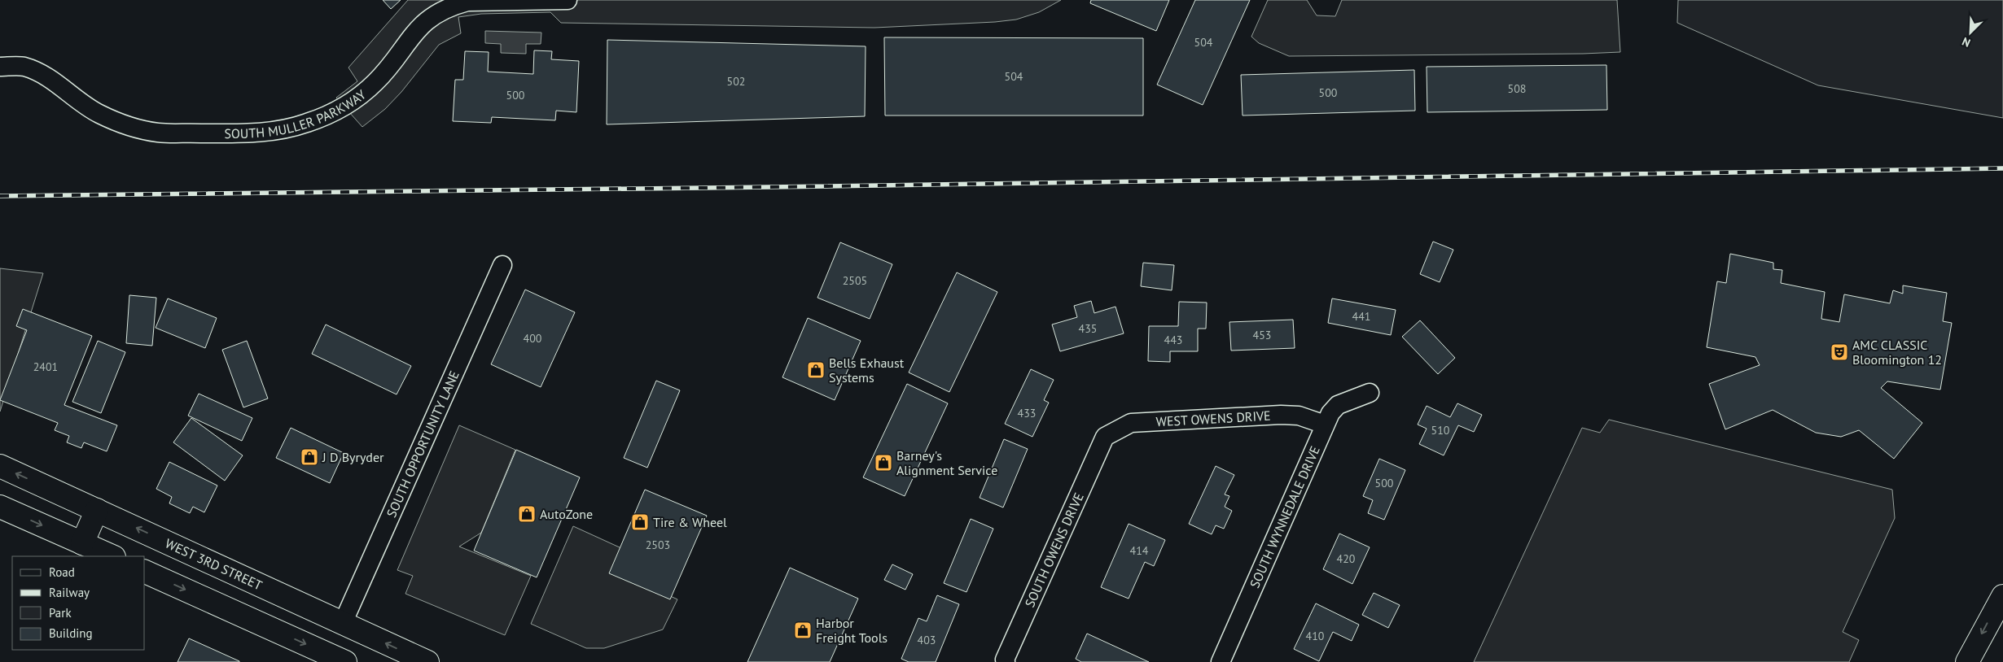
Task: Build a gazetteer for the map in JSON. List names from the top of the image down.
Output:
{
  "streets": {
    "main road": ["WEST 3RD STREET"],
    "street": [
      "SOUTH MULLER PARKWAY",
      "WEST OWENS DRIVE",
      "SOUTH OPPORTUNITY LANE",
      "SOUTH WYNNEDALE DRIVE",
      "SOUTH OWENS DRIVE"
    ]
  },
  "crossings": [
    ["WEST OWENS DRIVE", "SOUTH WYNNEDALE DRIVE"],
    ["WEST OWENS DRIVE", "SOUTH OWENS DRIVE"],
    ["SOUTH OPPORTUNITY LANE", "WEST 3RD STREET"]
  ],
  "places": {
    "theatre": ["AMC CLASSIC Bloomington 12"],
    "shop": [
      "Bells Exhaust Systems",
      "J D Byryder",
      "Barney's Alignment Service",
      "AutoZone",
      "Tire & Wheel",
      "Harbor Freight Tools"
    ]
  },
  "house_numbers": [
    "504",
    "504",
    "502",
    "508",
    "500",
    "500",
    "2505",
    "441",
    "435",
    "453",
    "400",
    "443",
    "2401",
    "433",
    "510",
    "500",
    "2503",
    "414",
    "420",
    "410",
    "403"
  ],
  "legend": [
    "Road",
    "Railway",
    "Park",
    "Building"
  ],
  "north": "bottom left"
}
